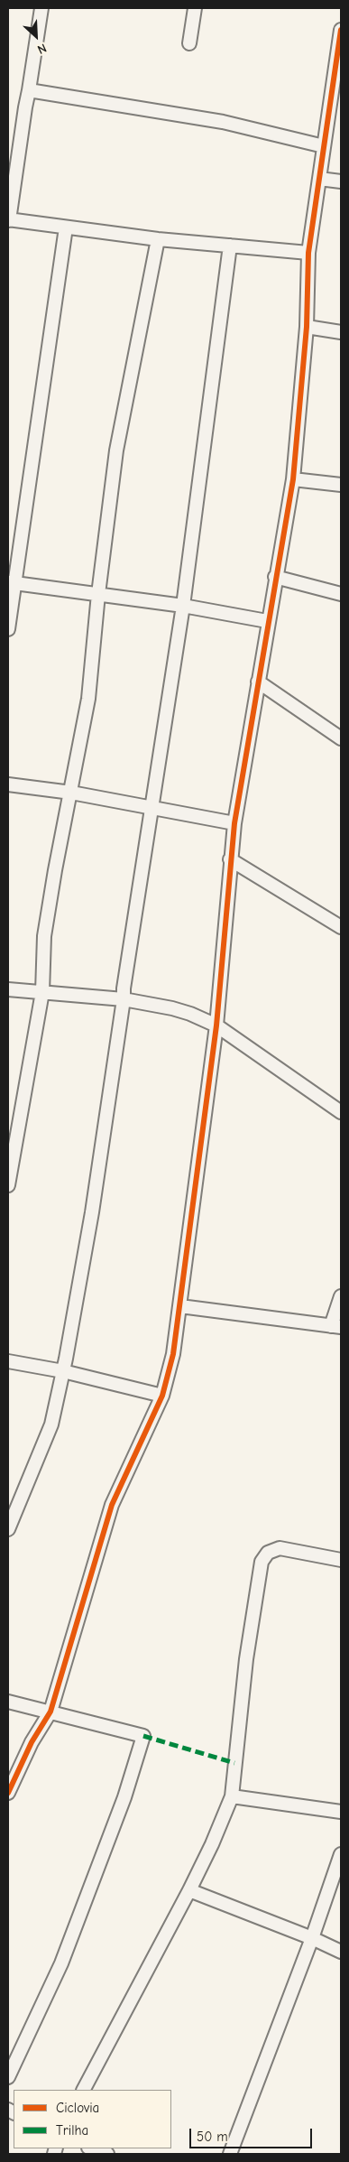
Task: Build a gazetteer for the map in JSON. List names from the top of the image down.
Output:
{
  "legend": ["Ciclovia", "Trilha"],
  "scale_bar": "50 m",
  "north": "bottom right"
}
